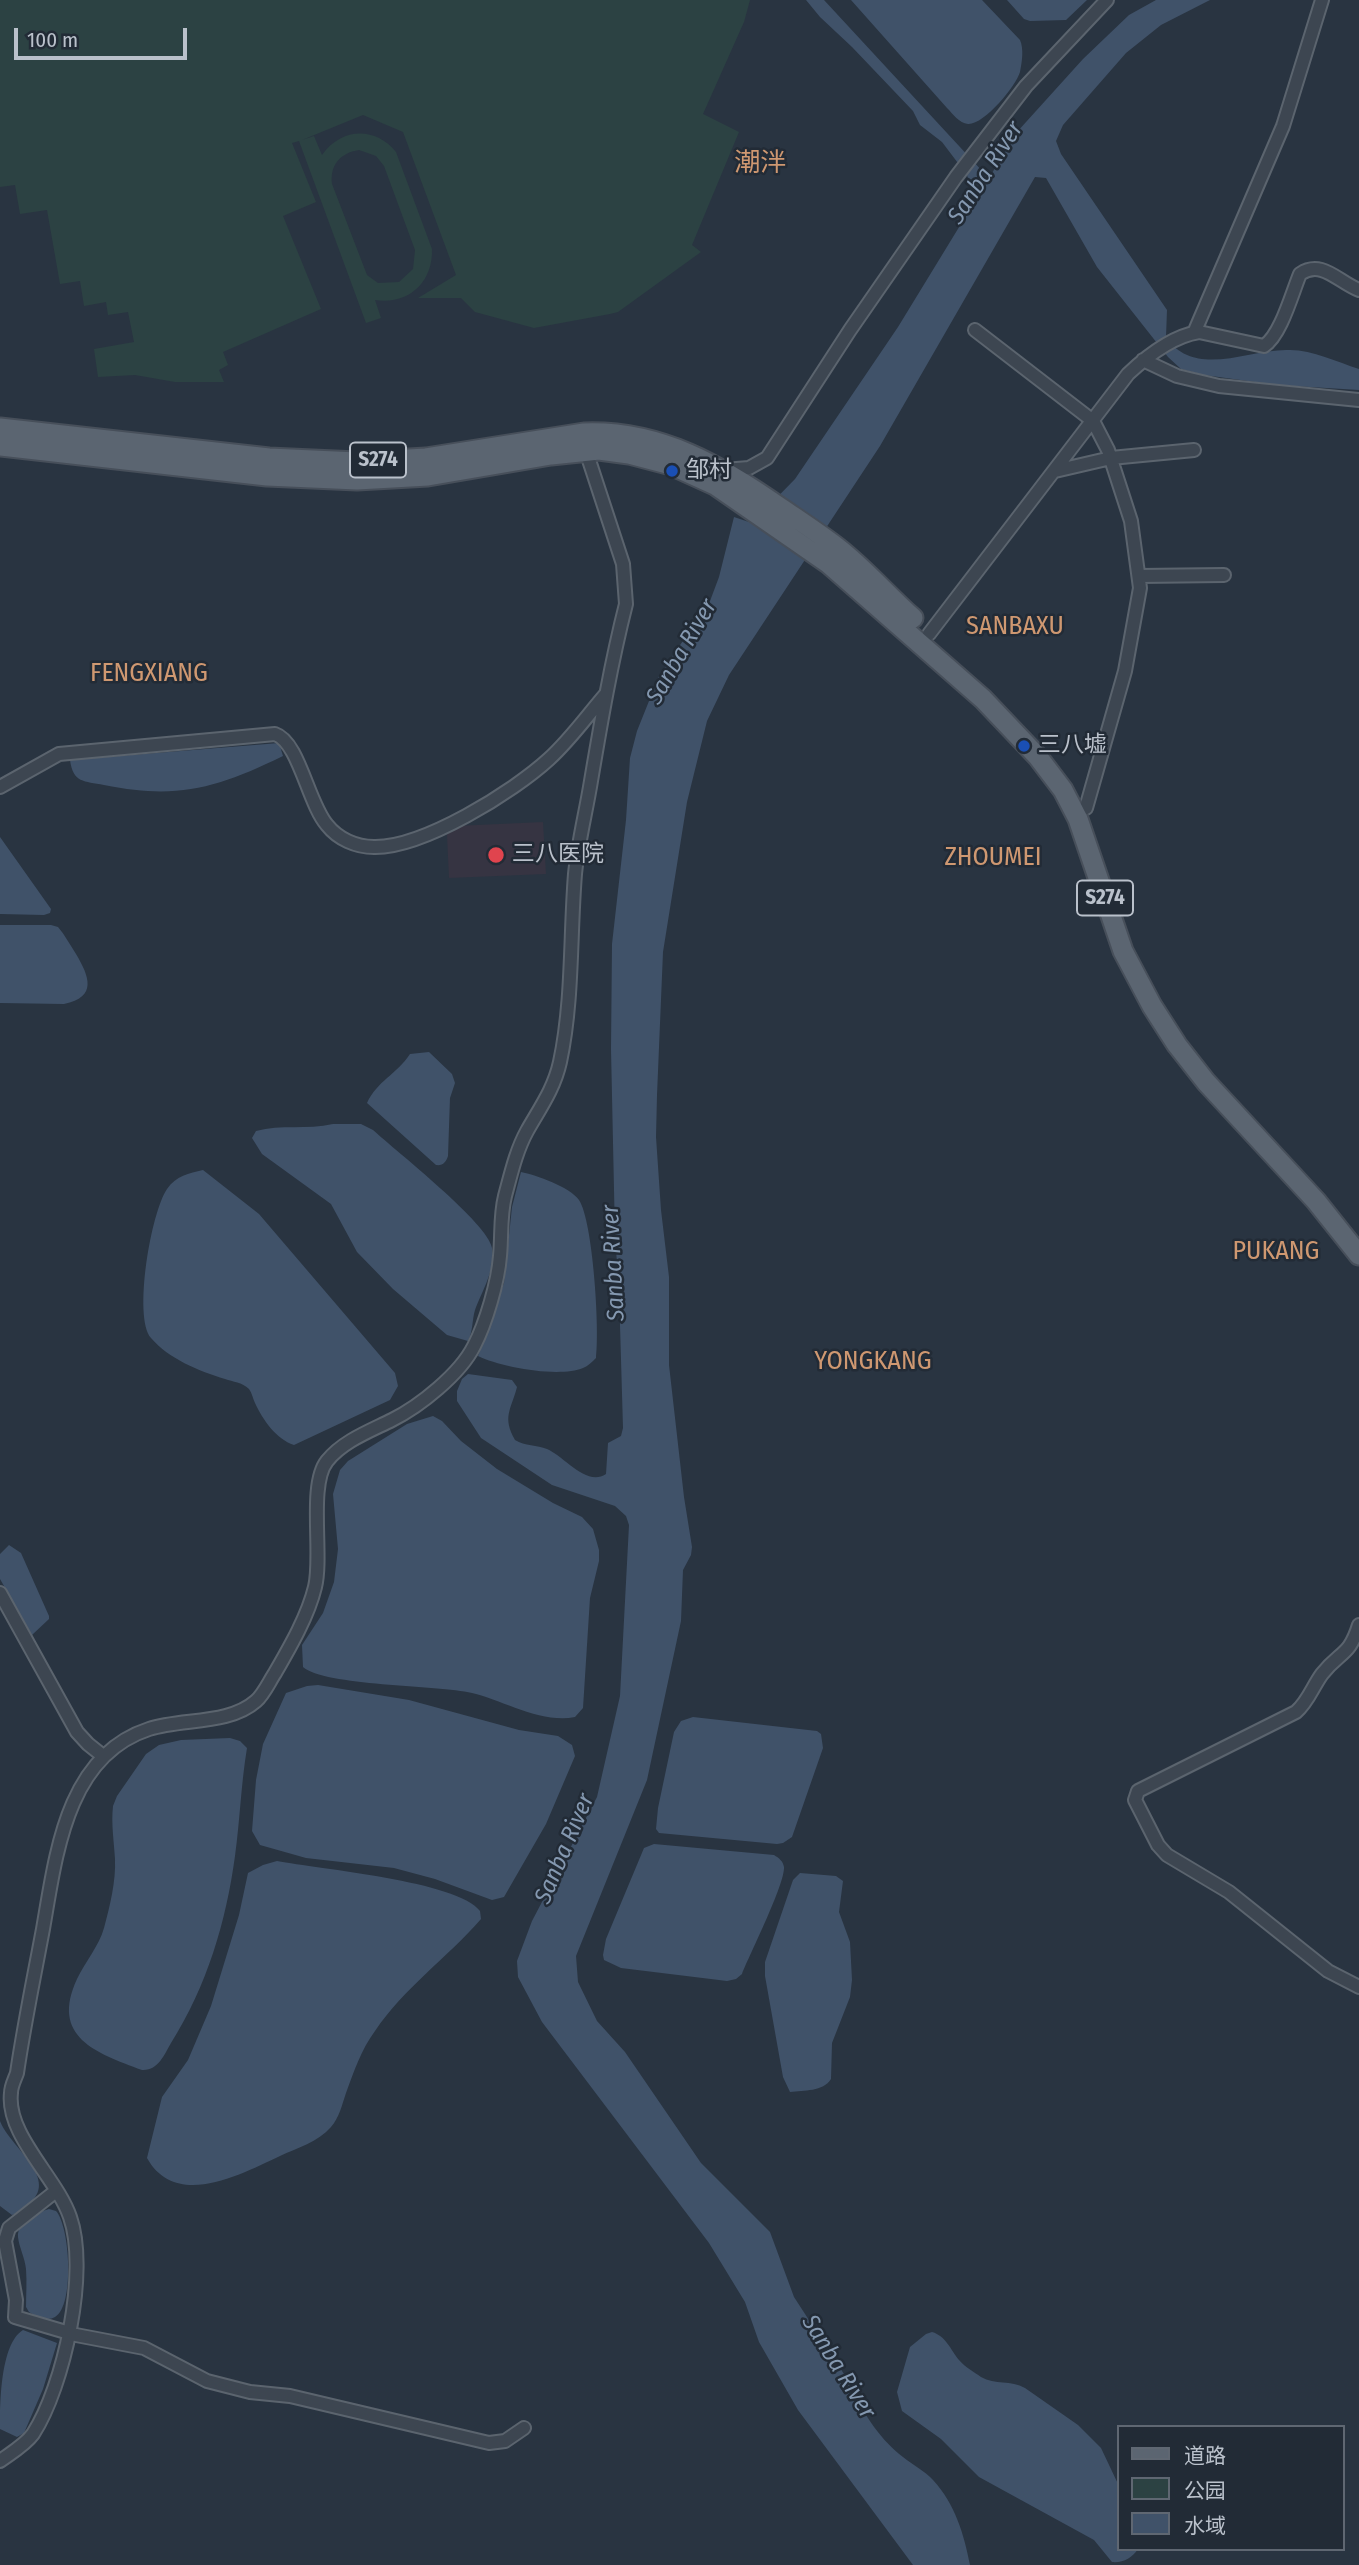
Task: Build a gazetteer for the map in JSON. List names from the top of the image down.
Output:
{
  "streets": {
    "main road": ["S274"]
  },
  "districts": [
    "潮泮",
    "SANBAXU",
    "FENGXIANG",
    "ZHOUMEI",
    "PUKANG",
    "YONGKANG"
  ],
  "water": ["Sanba River"],
  "places": ["邹村", "三八墟", "三八医院"],
  "legend": ["道路", "公园", "水域"],
  "scale_bar": "100 m"
}
